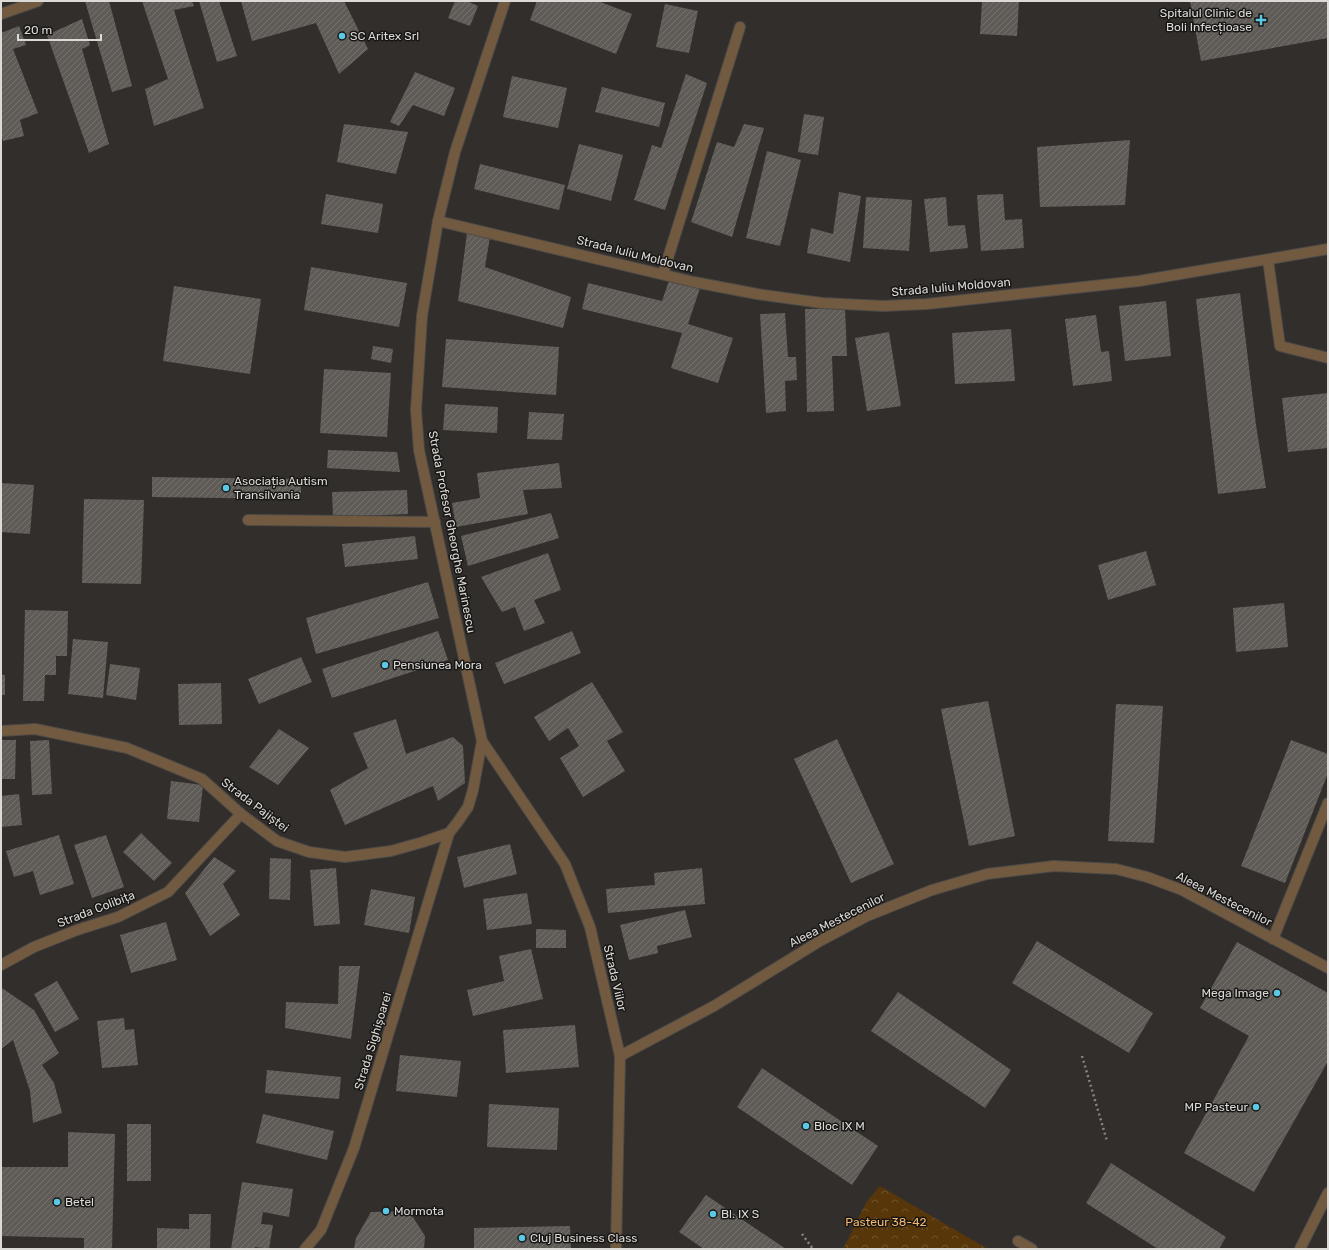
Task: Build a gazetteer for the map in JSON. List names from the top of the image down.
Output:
{
  "streets": {
    "street": [
      "Strada Iuliu Moldovan",
      "Strada Profesor Gheorghe Marinescu",
      "Strada Pajiștei",
      "Aleea Mestecenilor",
      "Strada Colibița",
      "Strada Viilor",
      "Strada Sighișoarei"
    ]
  },
  "crossings": [
    ["Strada Iuliu Moldovan", "Strada Profesor Gheorghe Marinescu"],
    ["Strada Profesor Gheorghe Marinescu", "Strada Viilor"],
    ["Strada Pajiștei", "Strada Colibița"],
    ["Strada Pajiștei", "Strada Sighișoarei"],
    ["Aleea Mestecenilor", "Strada Viilor"]
  ],
  "parks": ["Pasteur 38-42"],
  "places": {
    "health": ["Spitalul Clinic de Boli Infecțioase"],
    "other": [
      "SC Aritex Srl",
      "Asociația Autism Transilvania",
      "Pensiunea Mora",
      "Mega Image",
      "MP Pasteur",
      "Bloc IX M",
      "Betel",
      "Mormota",
      "Bl. IX S",
      "Cluj Business Class"
    ]
  },
  "scale_bar": "20 m"
}
